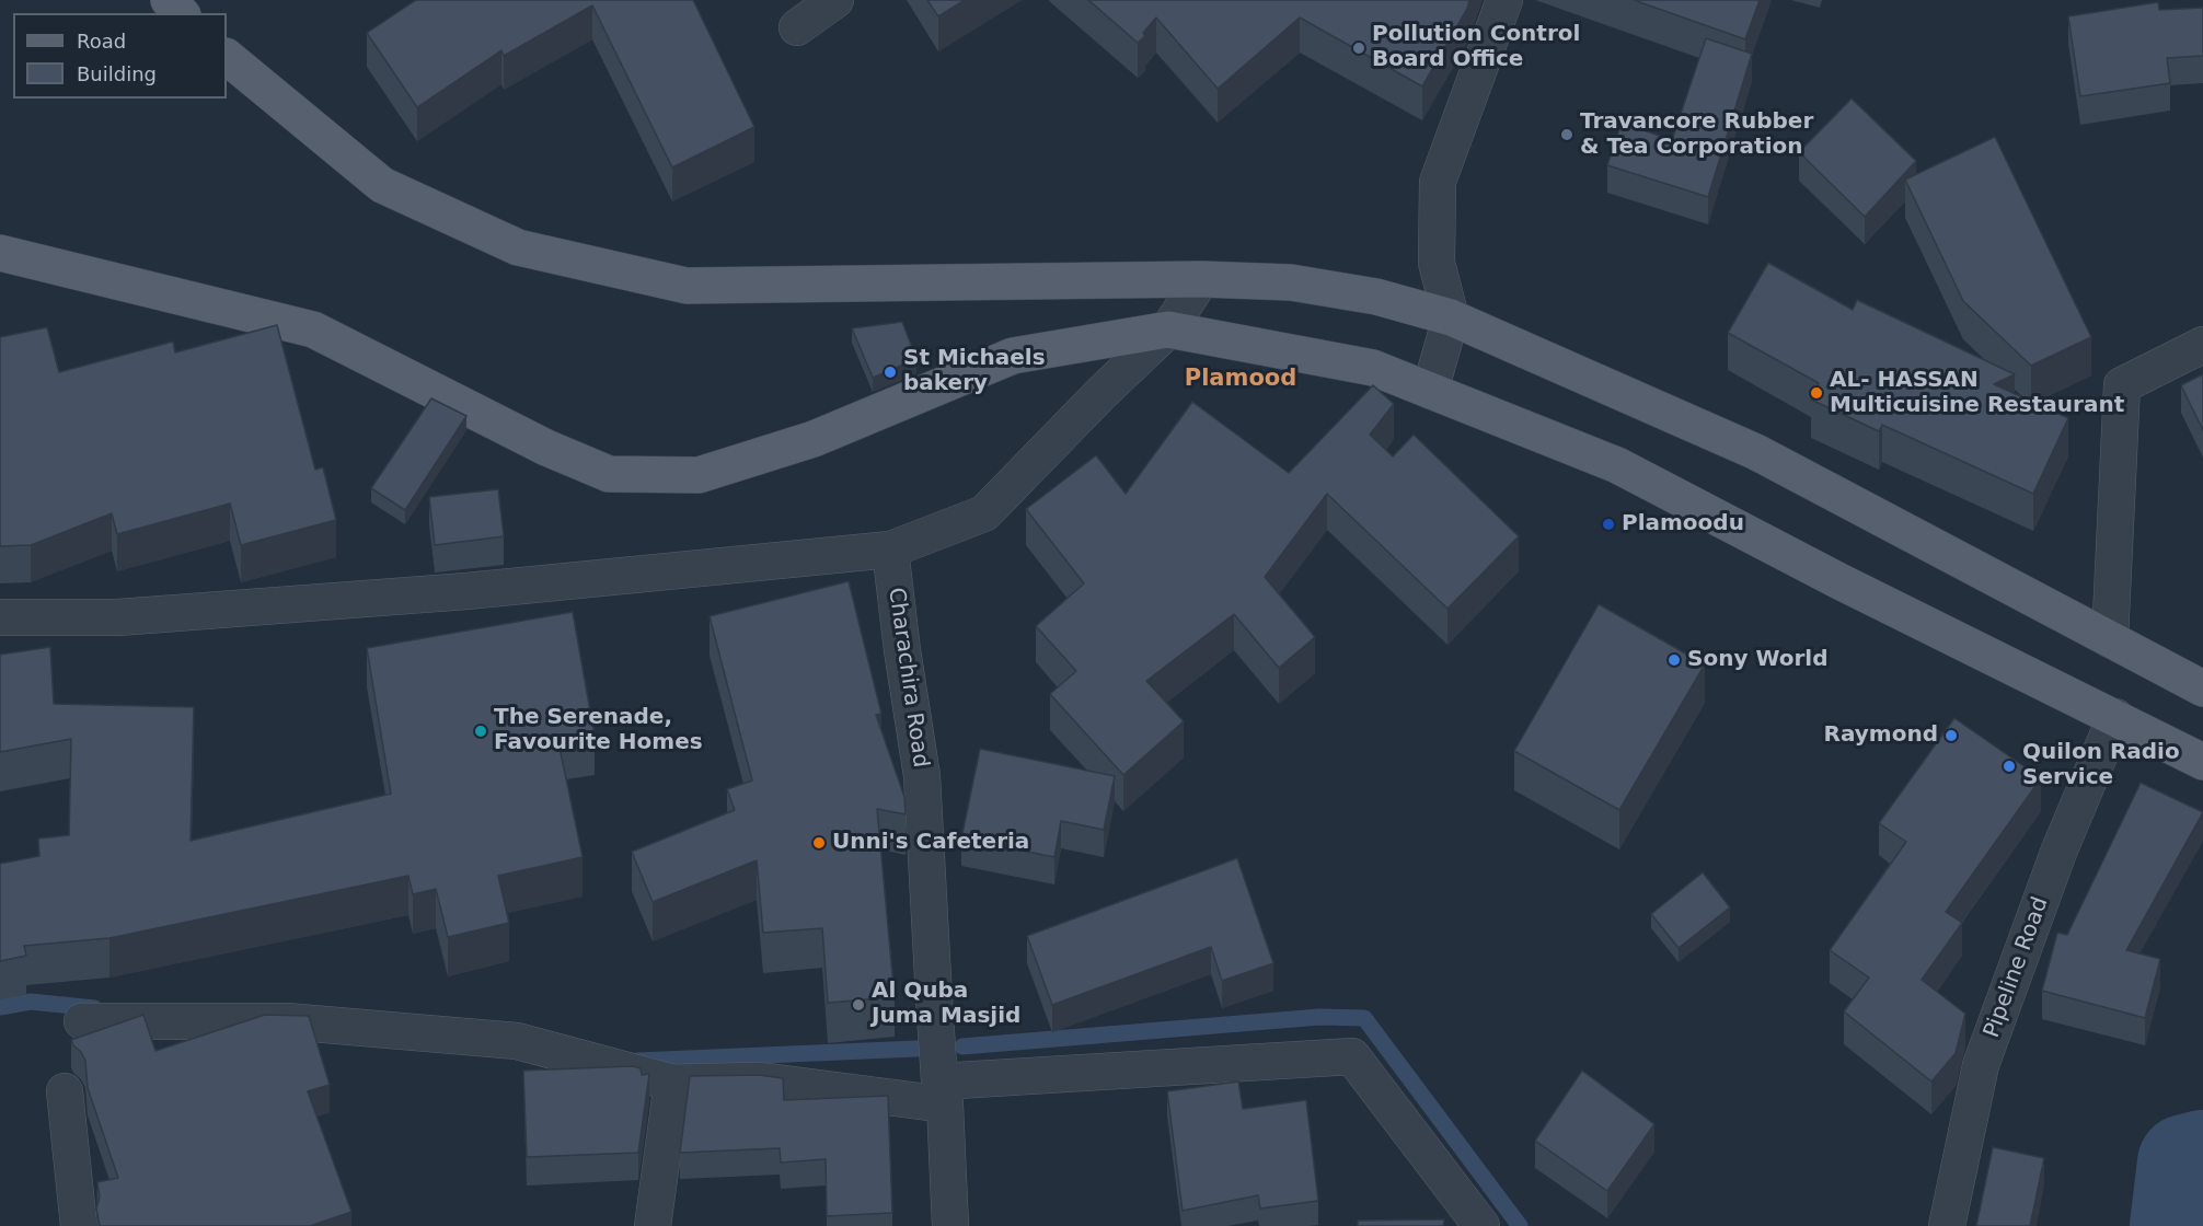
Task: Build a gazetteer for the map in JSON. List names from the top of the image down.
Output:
{
  "streets": {
    "street": ["Charachira Road", "Pipeline Road"]
  },
  "districts": ["Plamood"],
  "places": [
    "Pollution Control Board Office",
    "Travancore Rubber & Tea Corporation",
    "St Michaels bakery",
    "AL- HASSAN Multicuisine Restaurant",
    "Plamoodu",
    "Sony World",
    "The Serenade, Favourite Homes",
    "Raymond",
    "Quilon Radio Service",
    "Unni's Cafeteria",
    "Al Quba Juma Masjid"
  ],
  "legend": ["Road", "Building"]
}
